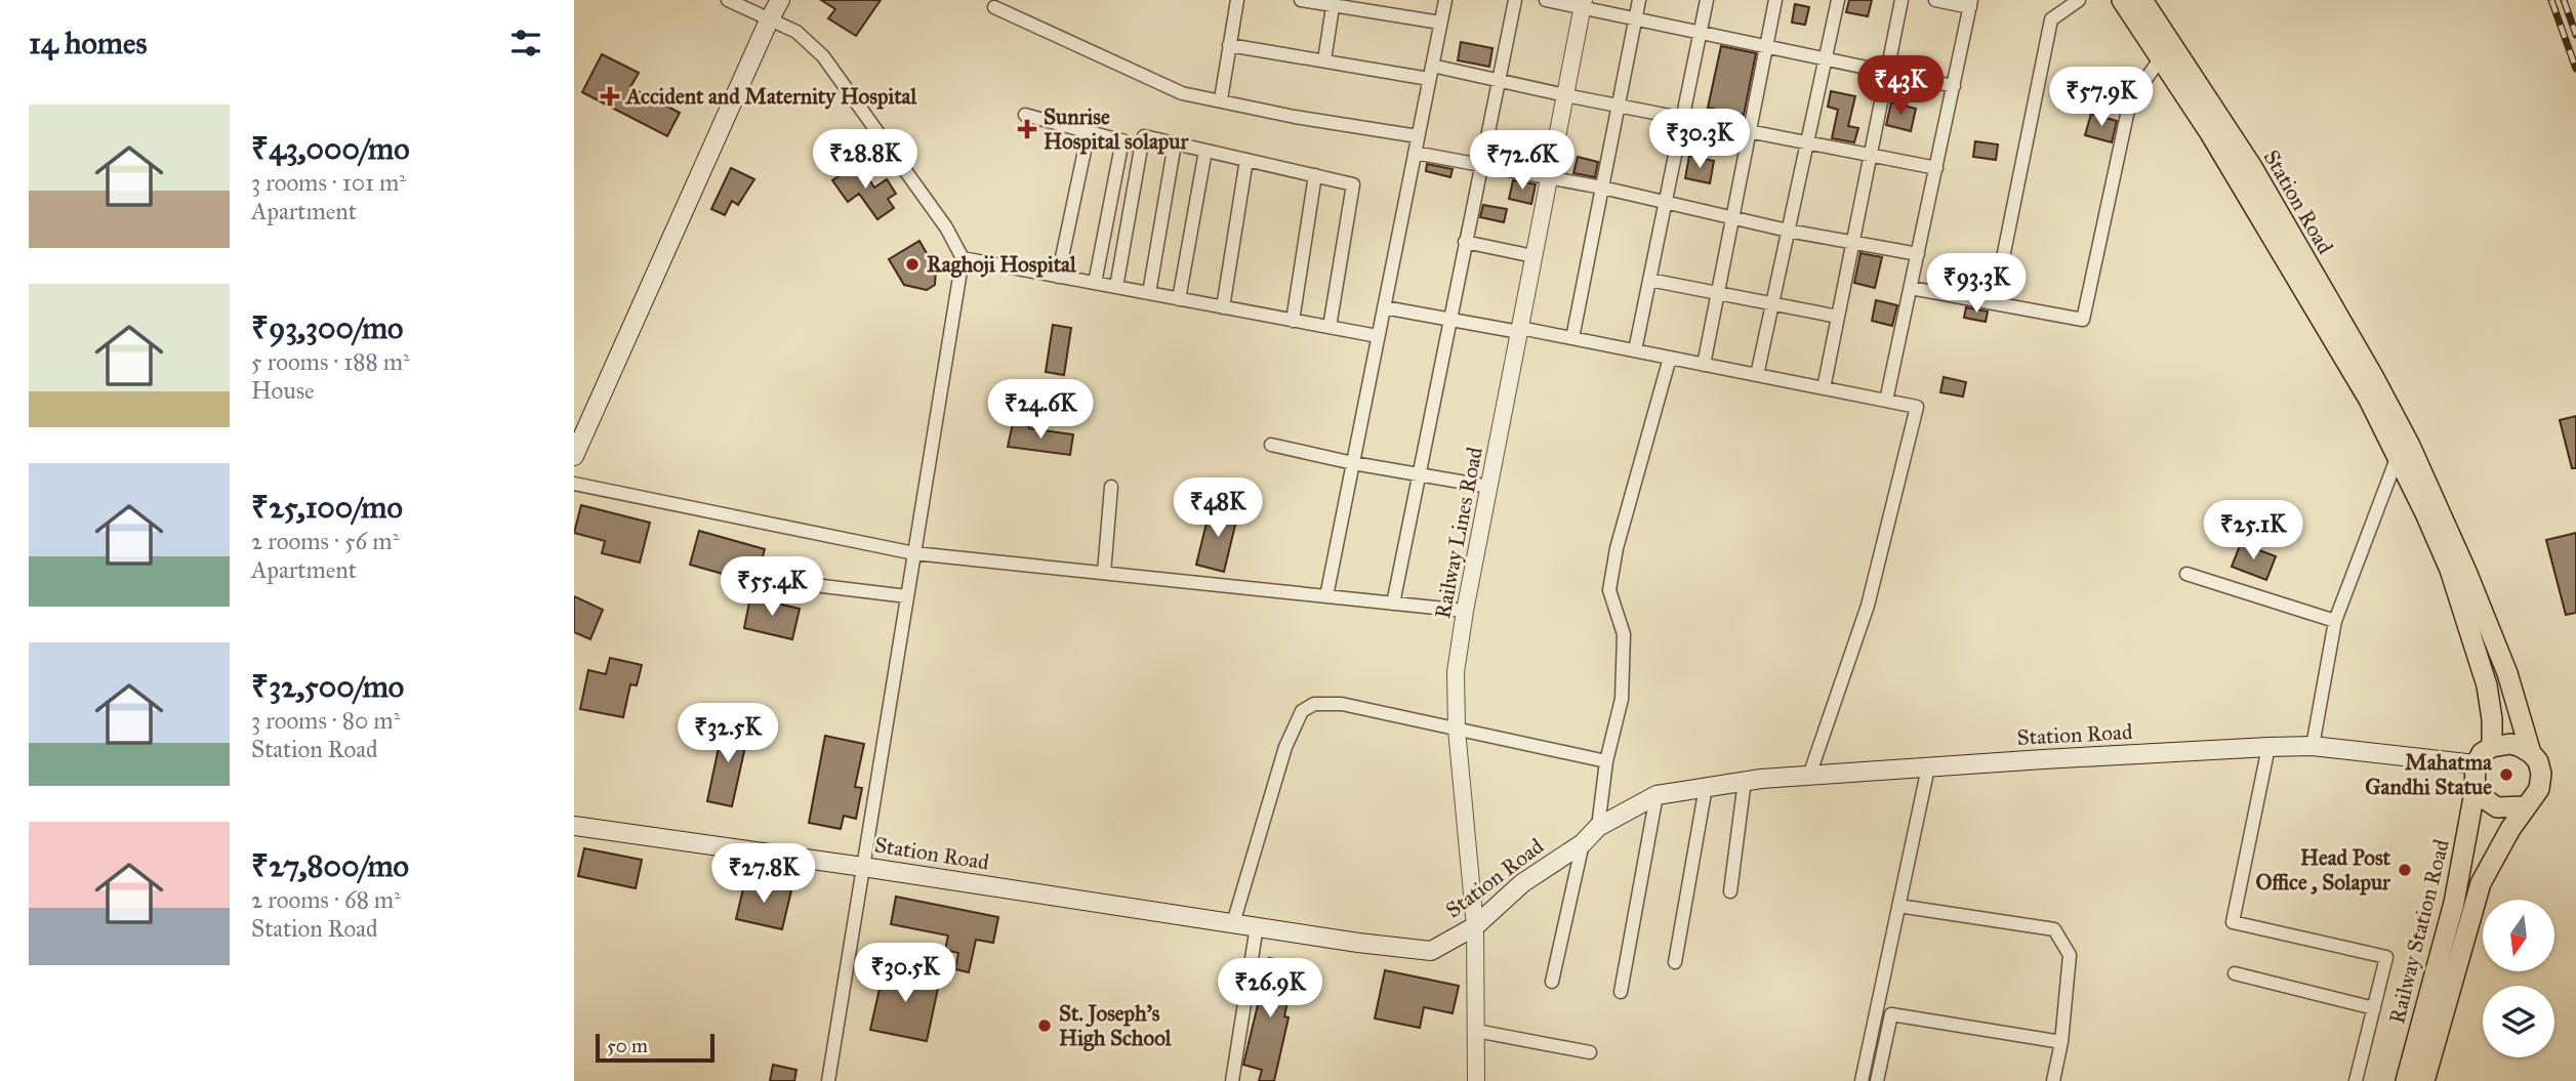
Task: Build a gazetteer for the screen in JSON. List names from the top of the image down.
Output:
{
  "streets": {
    "main road": ["Station Road", "Railway Station Road"],
    "street": ["Railway Lines Road"]
  },
  "crossings": [
    ["Station Road", "Railway Lines Road"],
    ["Station Road", "Railway Station Road"]
  ],
  "places": {
    "health": ["Accident and Maternity Hospital", "Sunrise Hospital solapur"],
    "other": [
      "Raghoji Hospital",
      "Mahatma Gandhi Statue",
      "Head Post Office , Solapur",
      "St. Joseph's High School"
    ]
  },
  "scale_bar": "50 m",
  "north": "bottom",
  "page": {
    "heading": "14 homes",
    "price": [
      "₹43K",
      "₹57.9K",
      "₹30.3K",
      "₹28.8K",
      "₹72.6K",
      "₹93.3K",
      "₹24.6K",
      "₹48K",
      "₹25.1K",
      "₹55.4K",
      "₹32.5K",
      "₹27.8K",
      "₹30.5K",
      "₹26.9K"
    ],
    "list": [
      {
        "name": "₹43,000/mo",
        "note": "3 rooms · 101 m² · Apartment"
      },
      {
        "name": "₹93,300/mo",
        "note": "5 rooms · 188 m² · House"
      },
      {
        "name": "₹25,100/mo",
        "note": "2 rooms · 56 m² · Apartment"
      },
      {
        "name": "₹32,500/mo",
        "note": "3 rooms · 80 m² · Station Road"
      },
      {
        "name": "₹27,800/mo",
        "note": "2 rooms · 68 m² · Station Road"
      }
    ],
    "scale": "50 m"
  }
}
